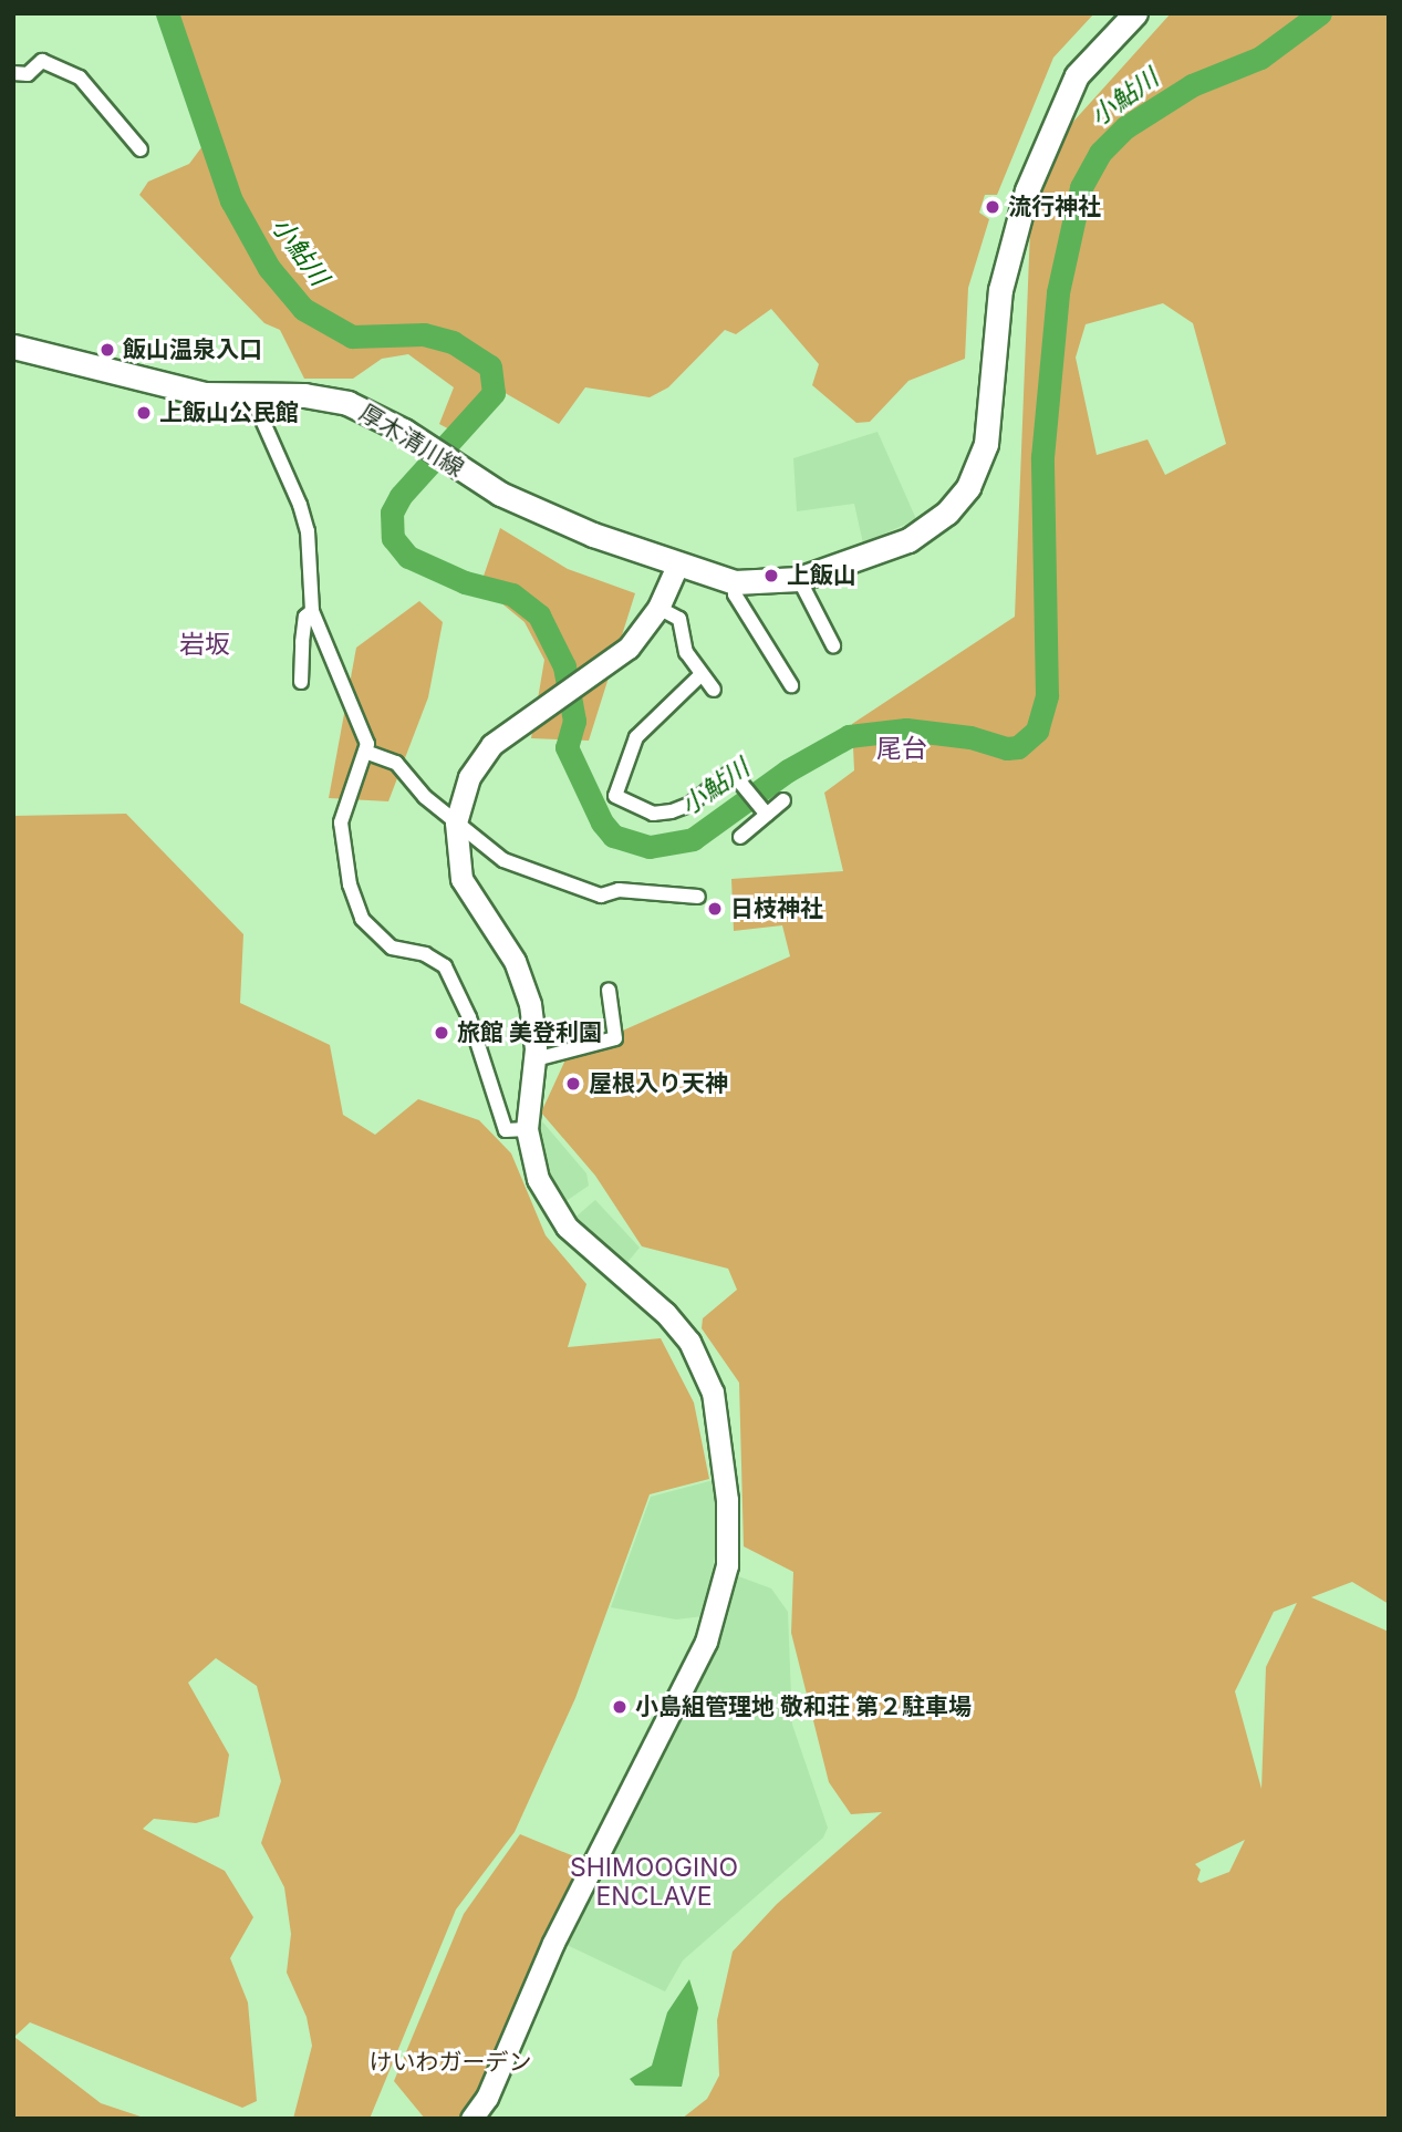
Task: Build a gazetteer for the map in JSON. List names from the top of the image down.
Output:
{
  "streets": {
    "main road": ["厚木清川線"]
  },
  "districts": ["岩坂", "尾台", "SHIMOOGINO ENCLAVE"],
  "water": ["小鮎川"],
  "parks": ["けいわガーデン"],
  "places": [
    "流行神社",
    "飯山温泉入口",
    "上飯山公民館",
    "上飯山",
    "日枝神社",
    "旅館 美登利園",
    "屋根入り天神",
    "小島組管理地 敬和荘 第２駐車場"
  ]
}
